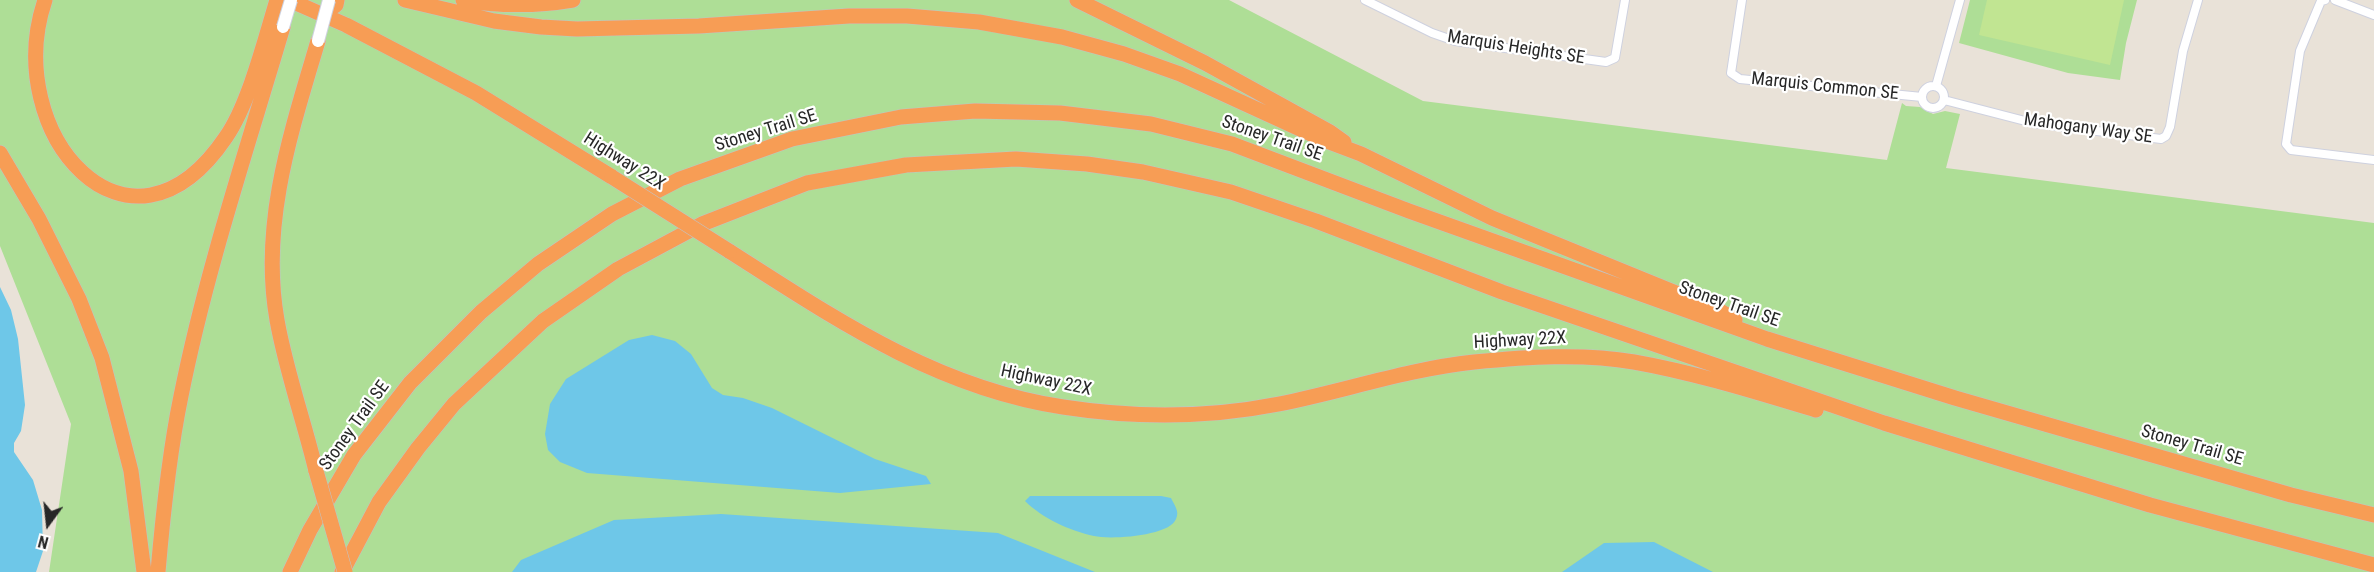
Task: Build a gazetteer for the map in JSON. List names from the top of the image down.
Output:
{
  "streets": {
    "highway": ["Stoney Trail SE", "Highway 22X"],
    "street": ["Marquis Heights SE", "Marquis Common SE", "Mahogany Way SE"]
  },
  "crossings": [
    ["Marquis Common SE", "Mahogany Way SE"]
  ],
  "north": "bottom"
}
